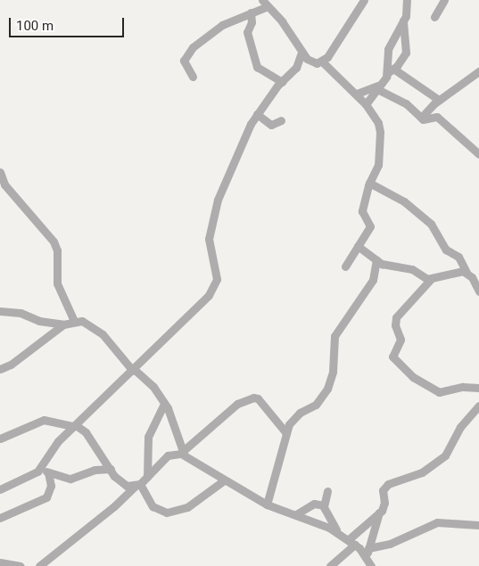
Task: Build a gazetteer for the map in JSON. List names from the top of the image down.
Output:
{
  "scale_bar": "100 m"
}
